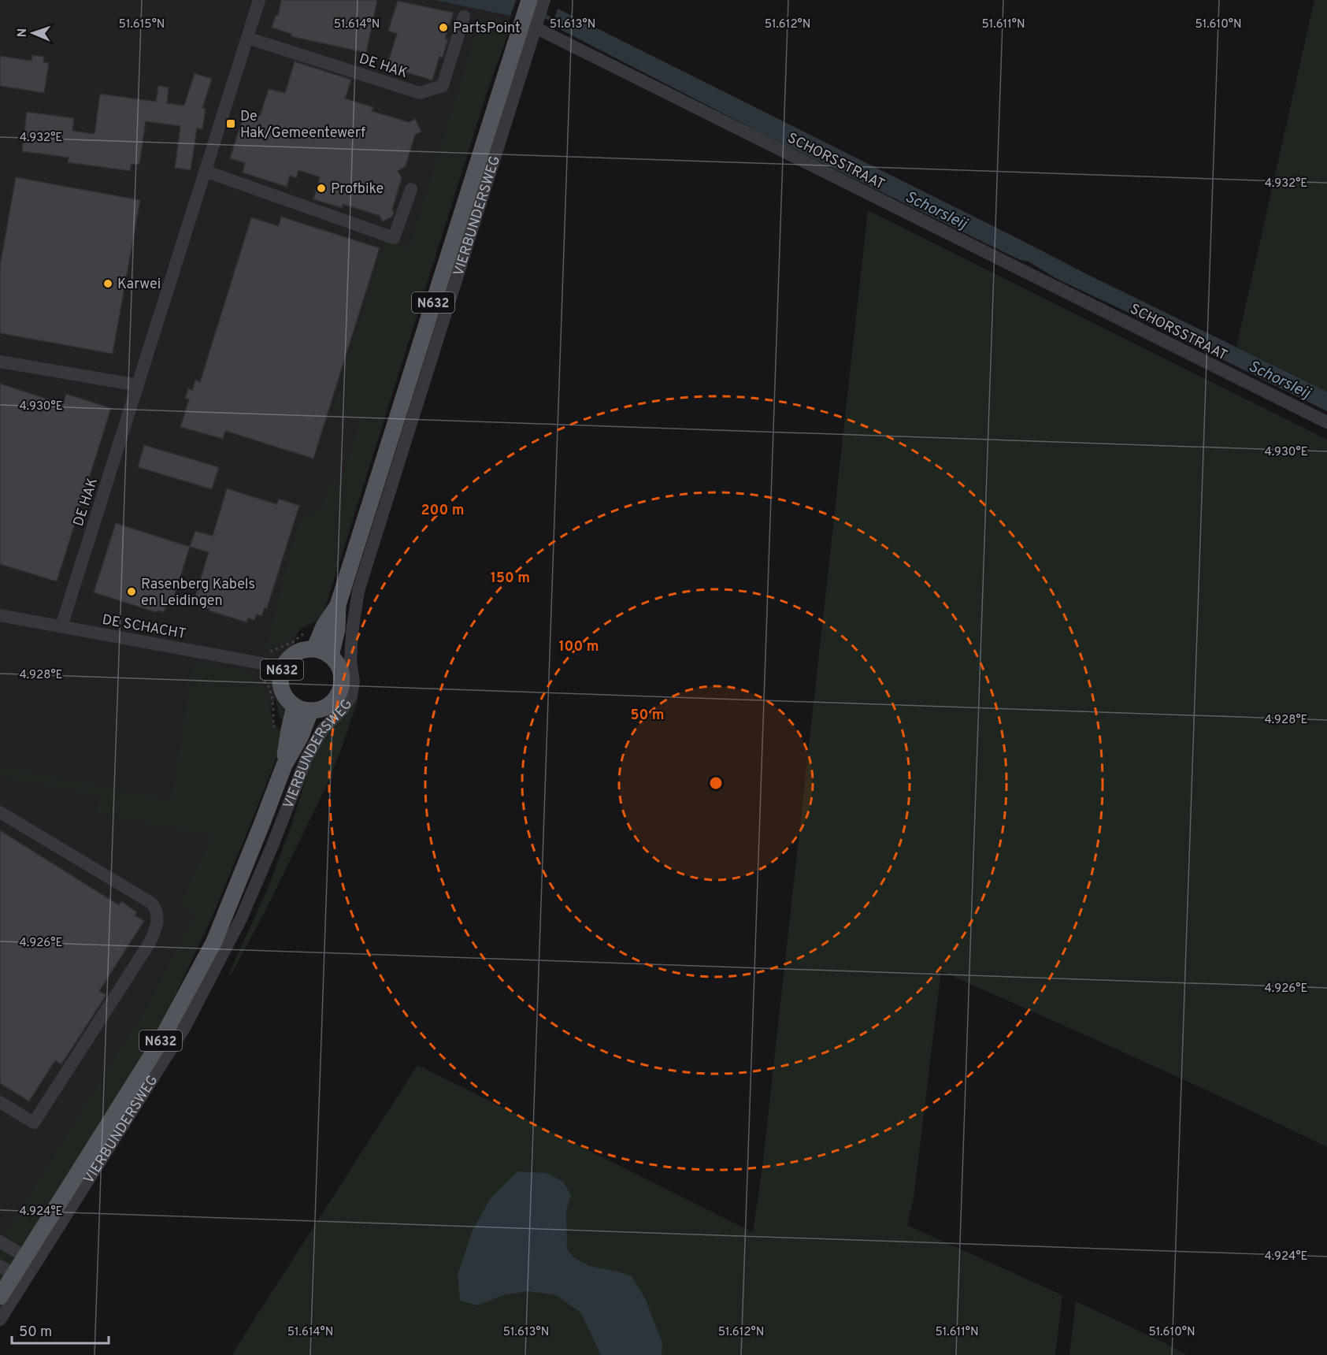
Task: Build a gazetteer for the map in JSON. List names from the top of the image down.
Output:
{
  "streets": {
    "main road": ["VIERBUNDERSWEG", "N632"],
    "street": ["DE HAK", "SCHORSSTRAAT", "DE SCHACHT"]
  },
  "crossings": [
    ["DE HAK", "DE SCHACHT"],
    ["SCHORSSTRAAT", "VIERBUNDERSWEG"],
    ["VIERBUNDERSWEG", "N632"],
    ["VIERBUNDERSWEG", "DE SCHACHT"],
    ["N632", "DE SCHACHT"]
  ],
  "water": ["Schorsleij"],
  "places": {
    "other": [
      "PartsPoint",
      "Profbike",
      "Karwei",
      "Rasenberg Kabels en Leidingen"
    ],
    "transit": ["De Hak/Gemeentewerf"]
  },
  "scale_bar": "50 m",
  "north": "left",
  "coordinates": [
    "51.615°N",
    "51.614°N",
    "51.613°N",
    "51.612°N",
    "51.611°N",
    "51.610°N",
    "4.932°E",
    "4.930°E",
    "4.928°E",
    "4.926°E",
    "4.924°E"
  ],
  "rings": [
    "200 m",
    "150 m",
    "100 m",
    "50 m"
  ]
}
